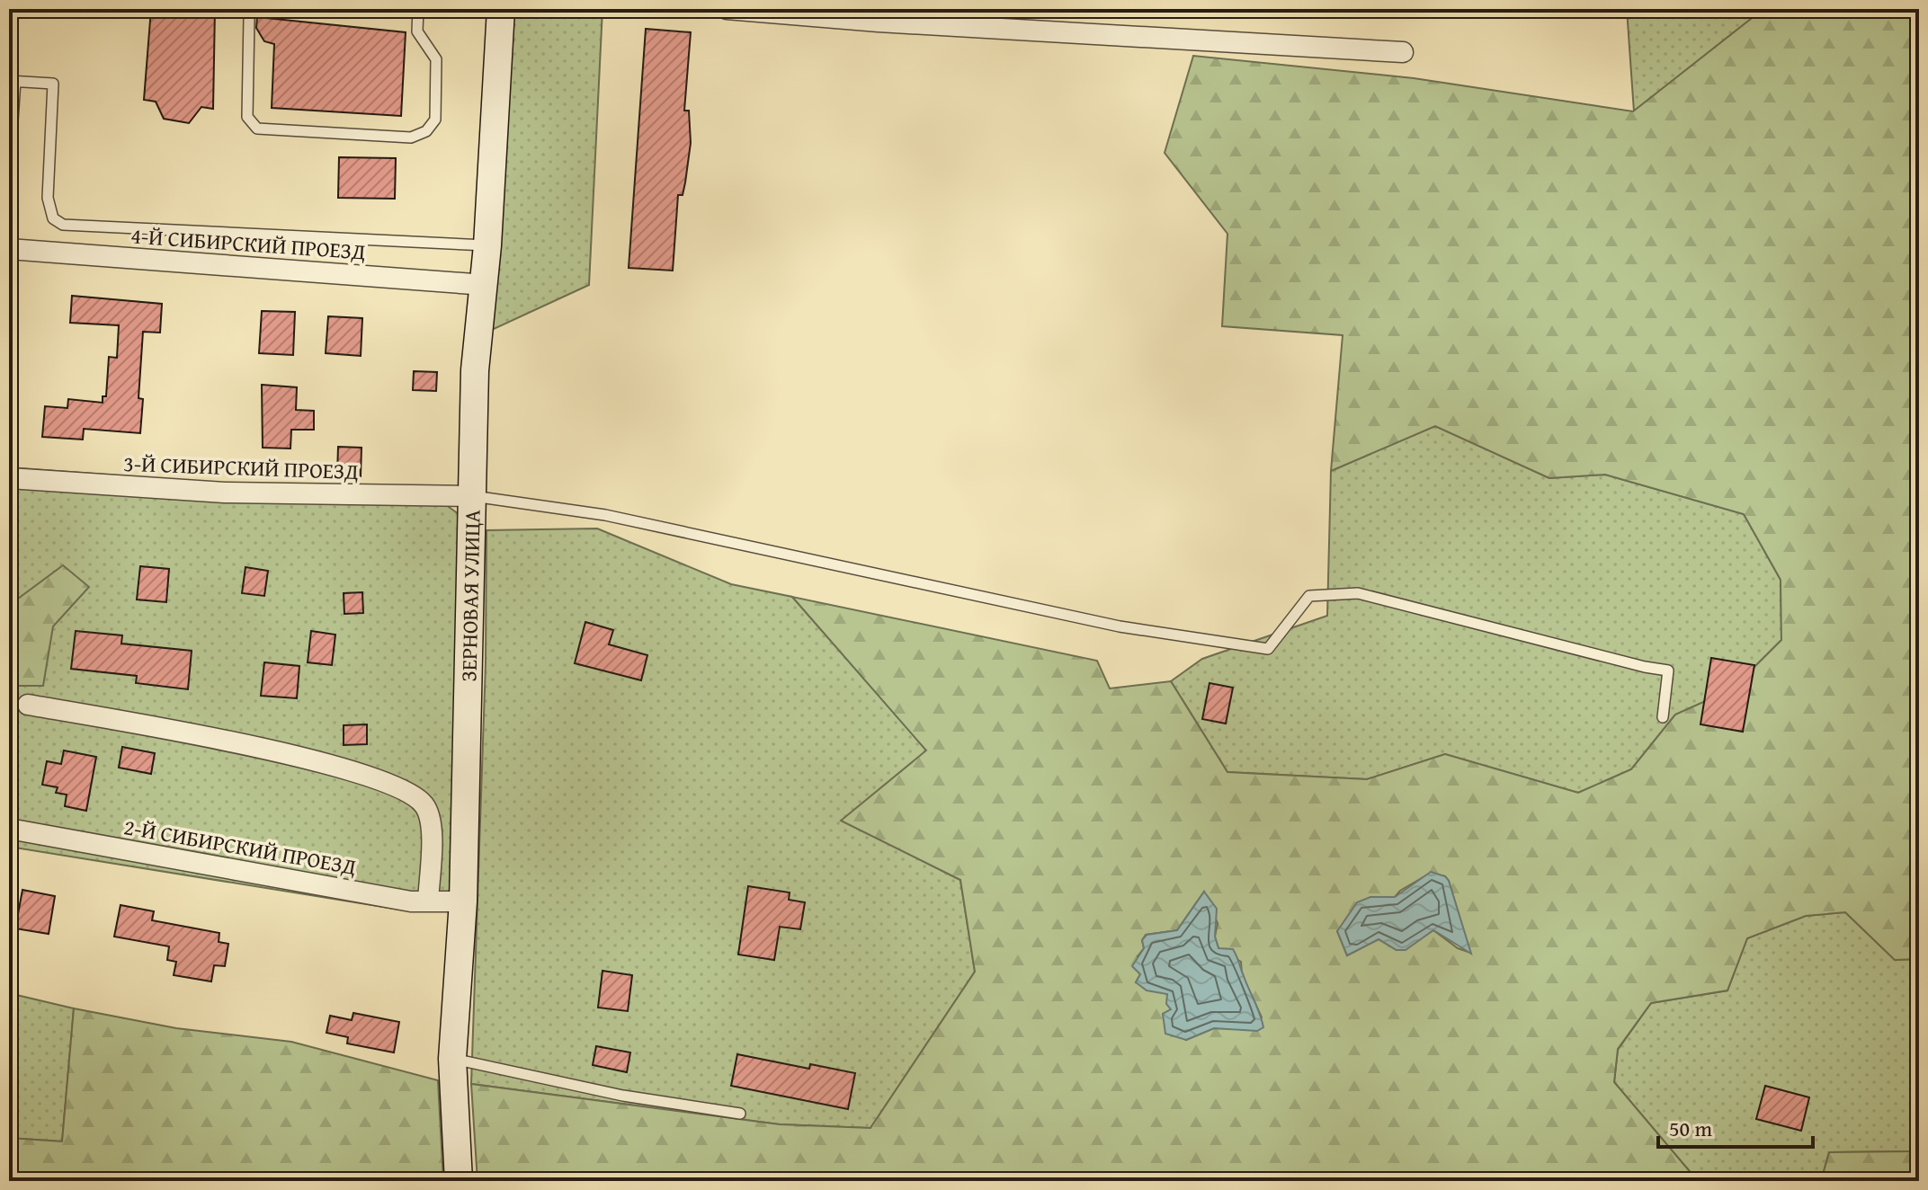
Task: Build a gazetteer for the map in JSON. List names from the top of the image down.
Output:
{
  "streets": {
    "street": [
      "4-Й СИБИРСКИЙ ПРОЕЗД",
      "3-Й СИБИРСКИЙ ПРОЕЗД",
      "ЗЕРНОВАЯ УЛИЦА",
      "2-Й СИБИРСКИЙ ПРОЕЗД"
    ]
  },
  "crossings": [
    ["4-Й СИБИРСКИЙ ПРОЕЗД", "ЗЕРНОВАЯ УЛИЦА"],
    ["3-Й СИБИРСКИЙ ПРОЕЗД", "ЗЕРНОВАЯ УЛИЦА"],
    ["ЗЕРНОВАЯ УЛИЦА", "2-Й СИБИРСКИЙ ПРОЕЗД"]
  ],
  "scale_bar": "50 m"
}
